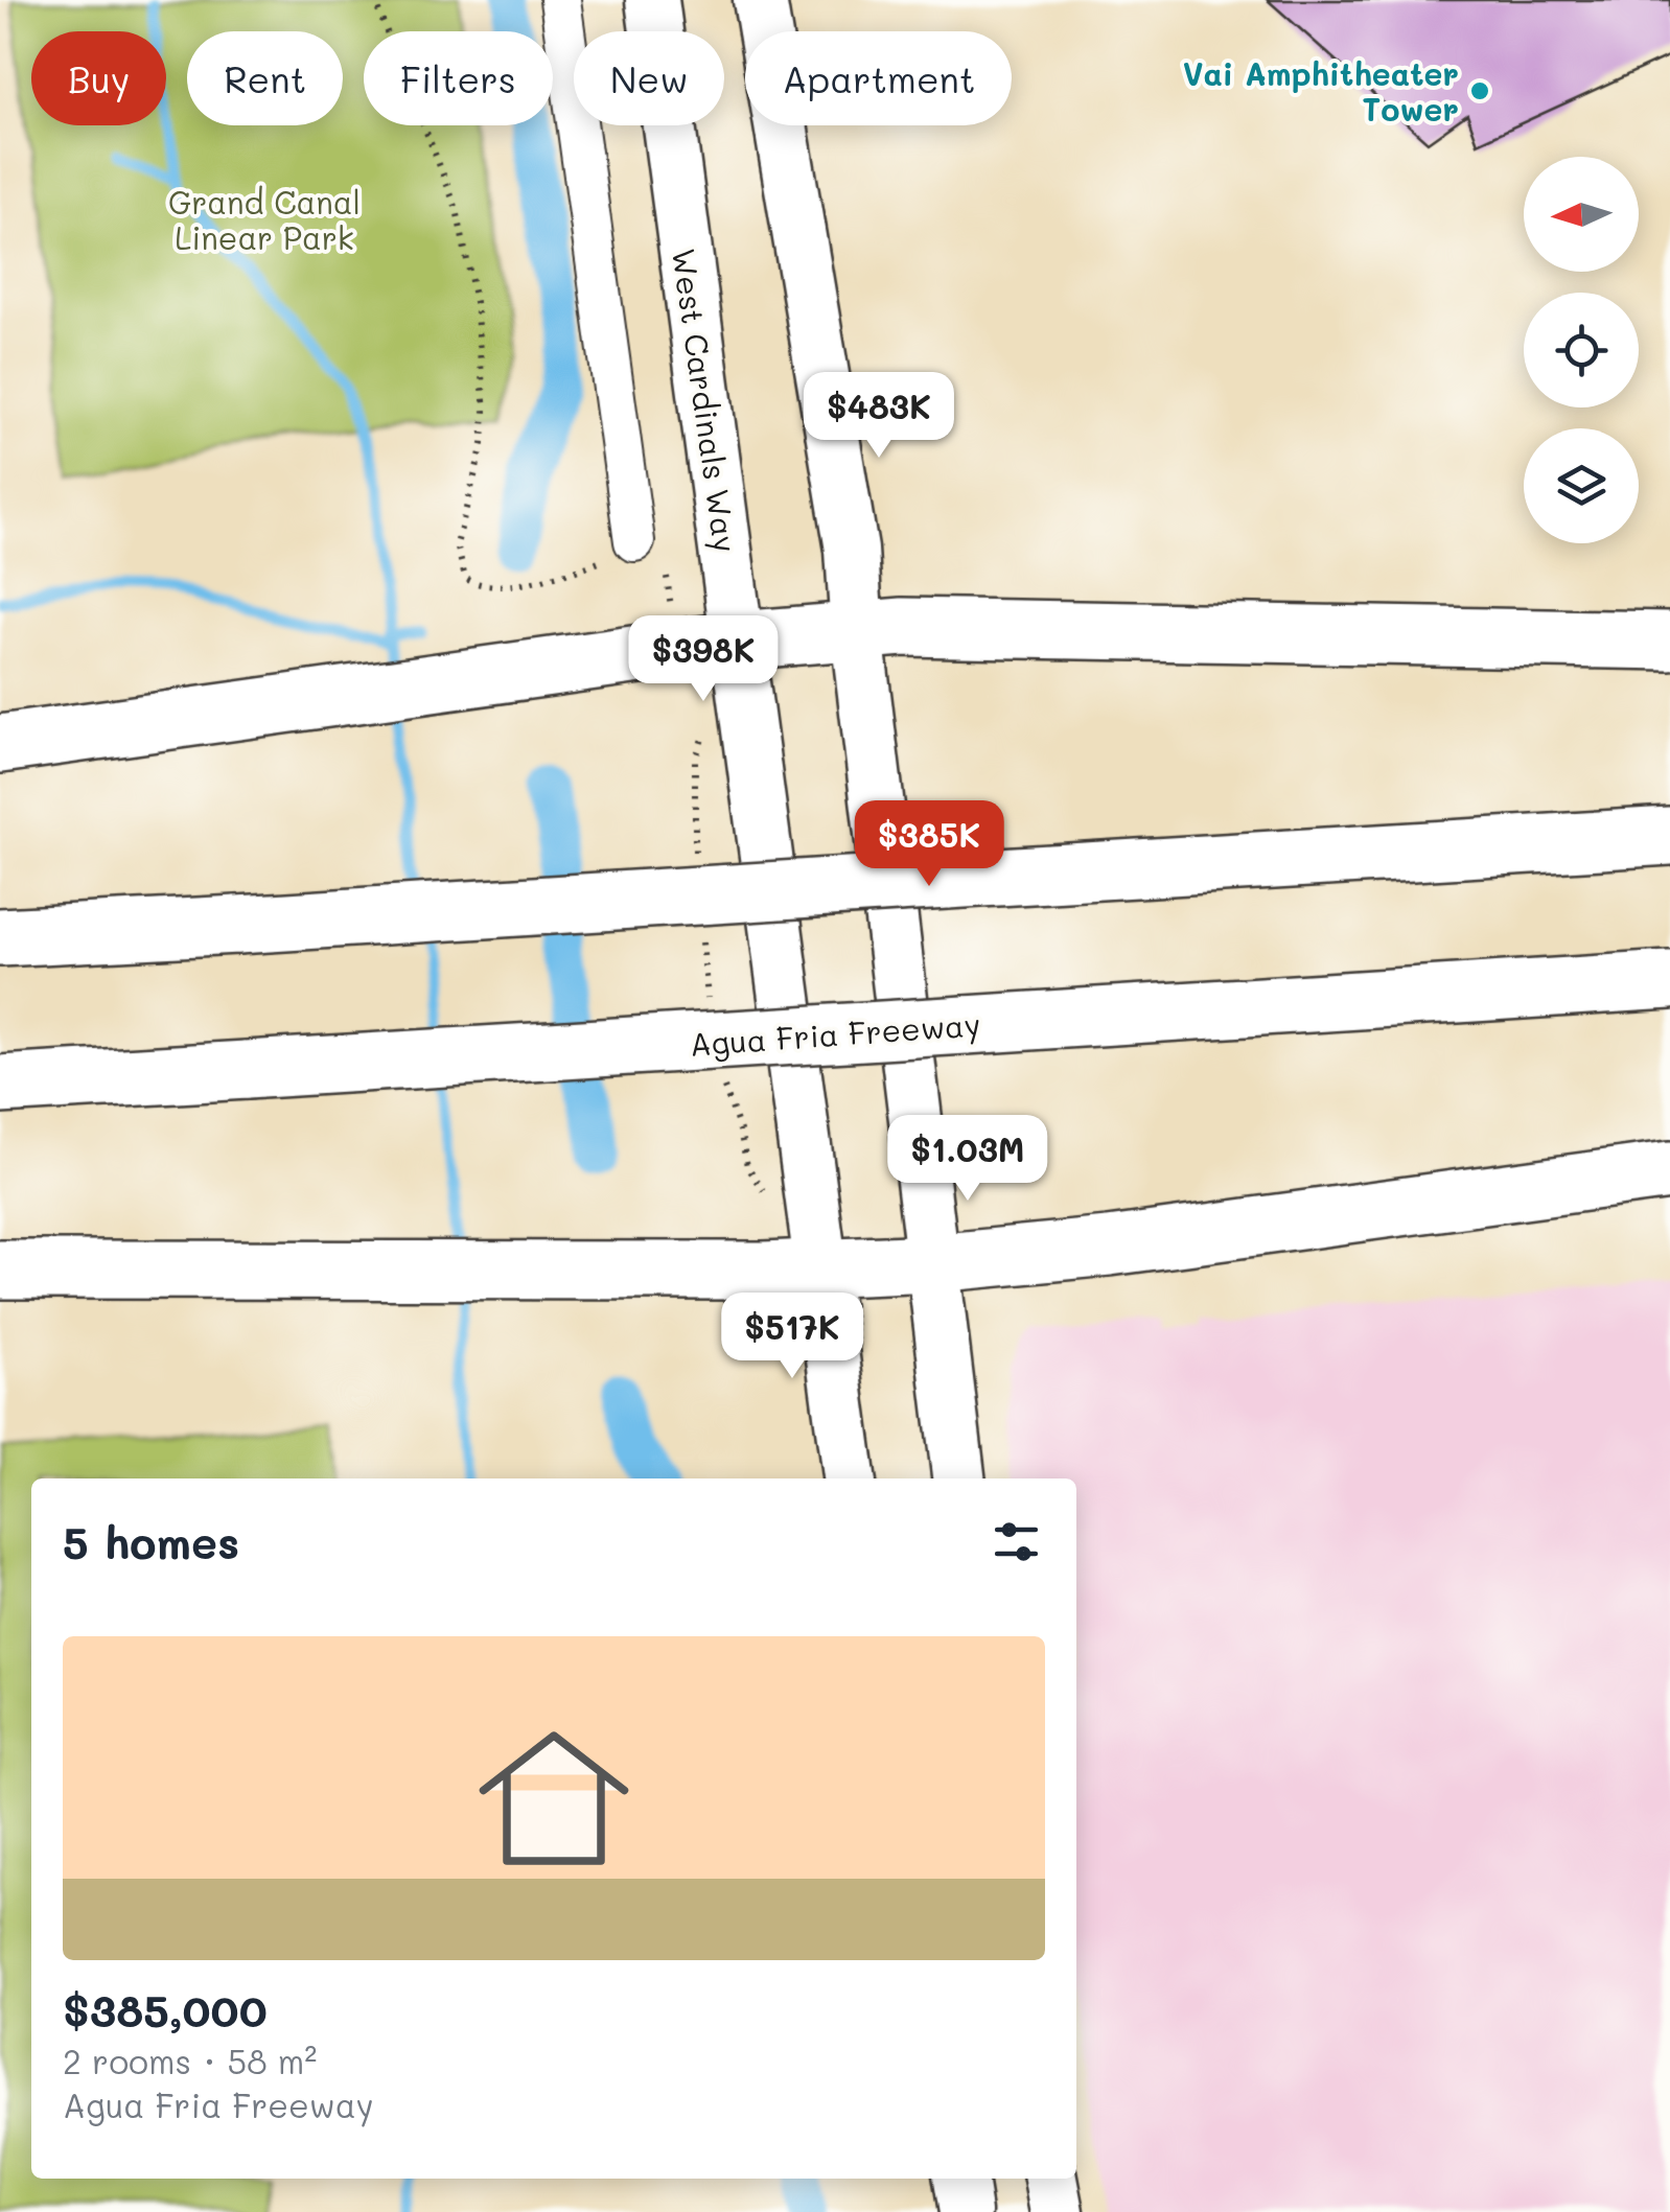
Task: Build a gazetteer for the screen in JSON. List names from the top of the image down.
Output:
{
  "streets": {
    "highway": ["Agua Fria Freeway"],
    "main road": ["West Cardinals Way"]
  },
  "parks": ["Grand Canal Linear Park"],
  "places": ["Vai Amphitheater Tower"],
  "north": "left",
  "page": {
    "chip": [
      "Buy",
      "Rent",
      "Filters",
      "New",
      "Apartment"
    ],
    "price": [
      "$483K",
      "$398K",
      "$385K",
      "$1.03M",
      "$517K"
    ],
    "heading": "5 homes",
    "list": [
      {
        "name": "$385,000",
        "note": "2 rooms · 58 m² · Agua Fria Freeway"
      }
    ]
  }
}
